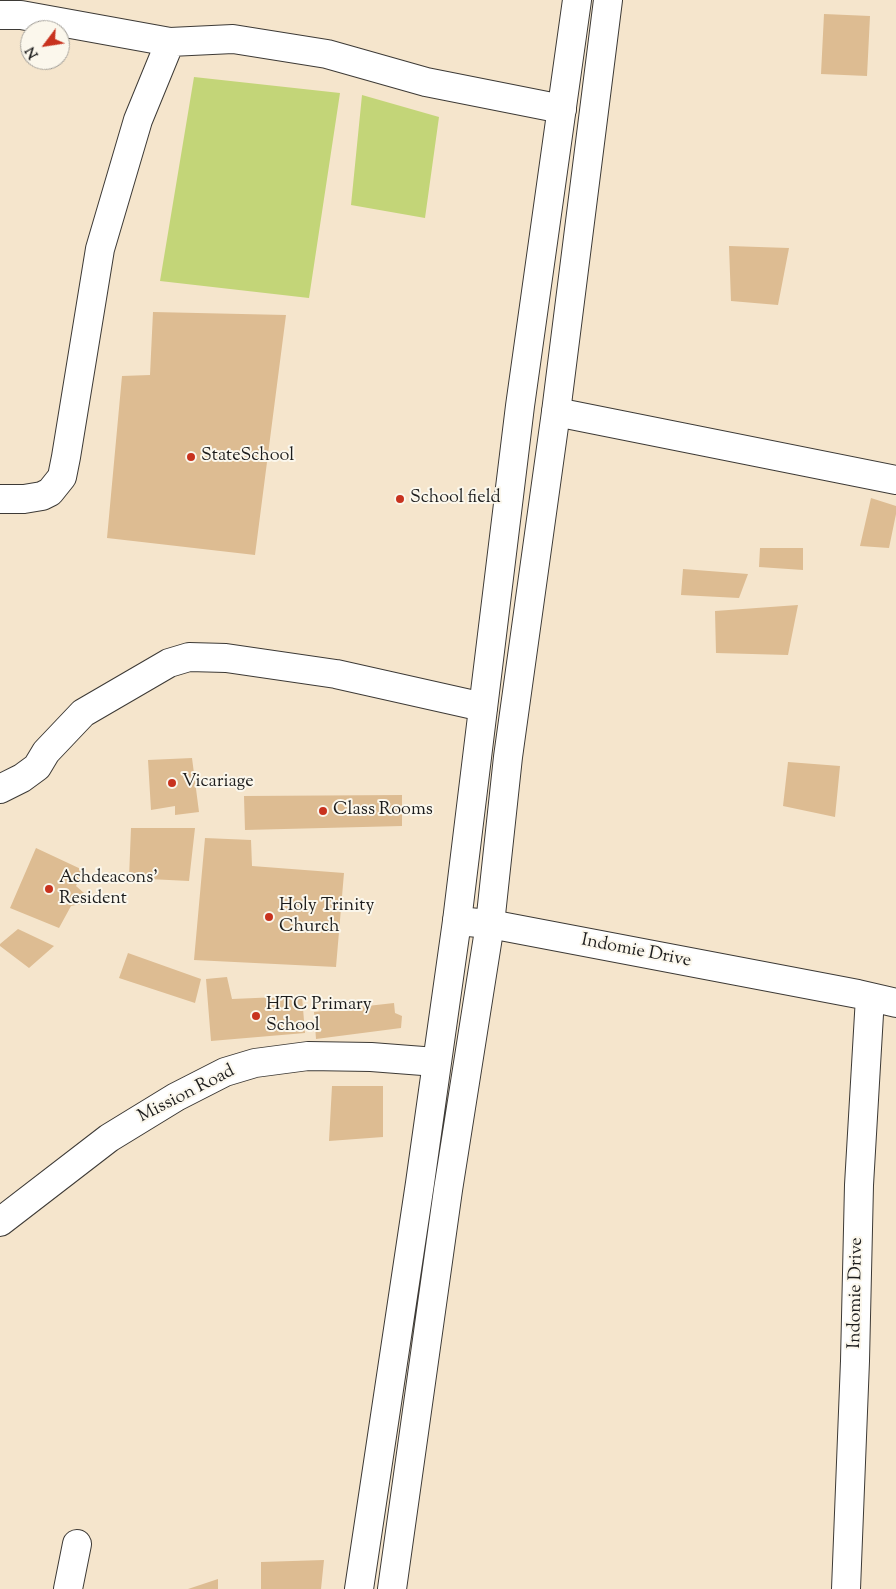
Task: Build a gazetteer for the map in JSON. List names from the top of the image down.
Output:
{
  "streets": {
    "main road": ["Indomie Drive", "Mission Road"]
  },
  "places": [
    "StateSchool",
    "School field",
    "Vicariage",
    "Class Rooms",
    "Achdeacons' Resident",
    "Holy Trinity Church",
    "HTC Primary School"
  ],
  "north": "bottom left"
}
